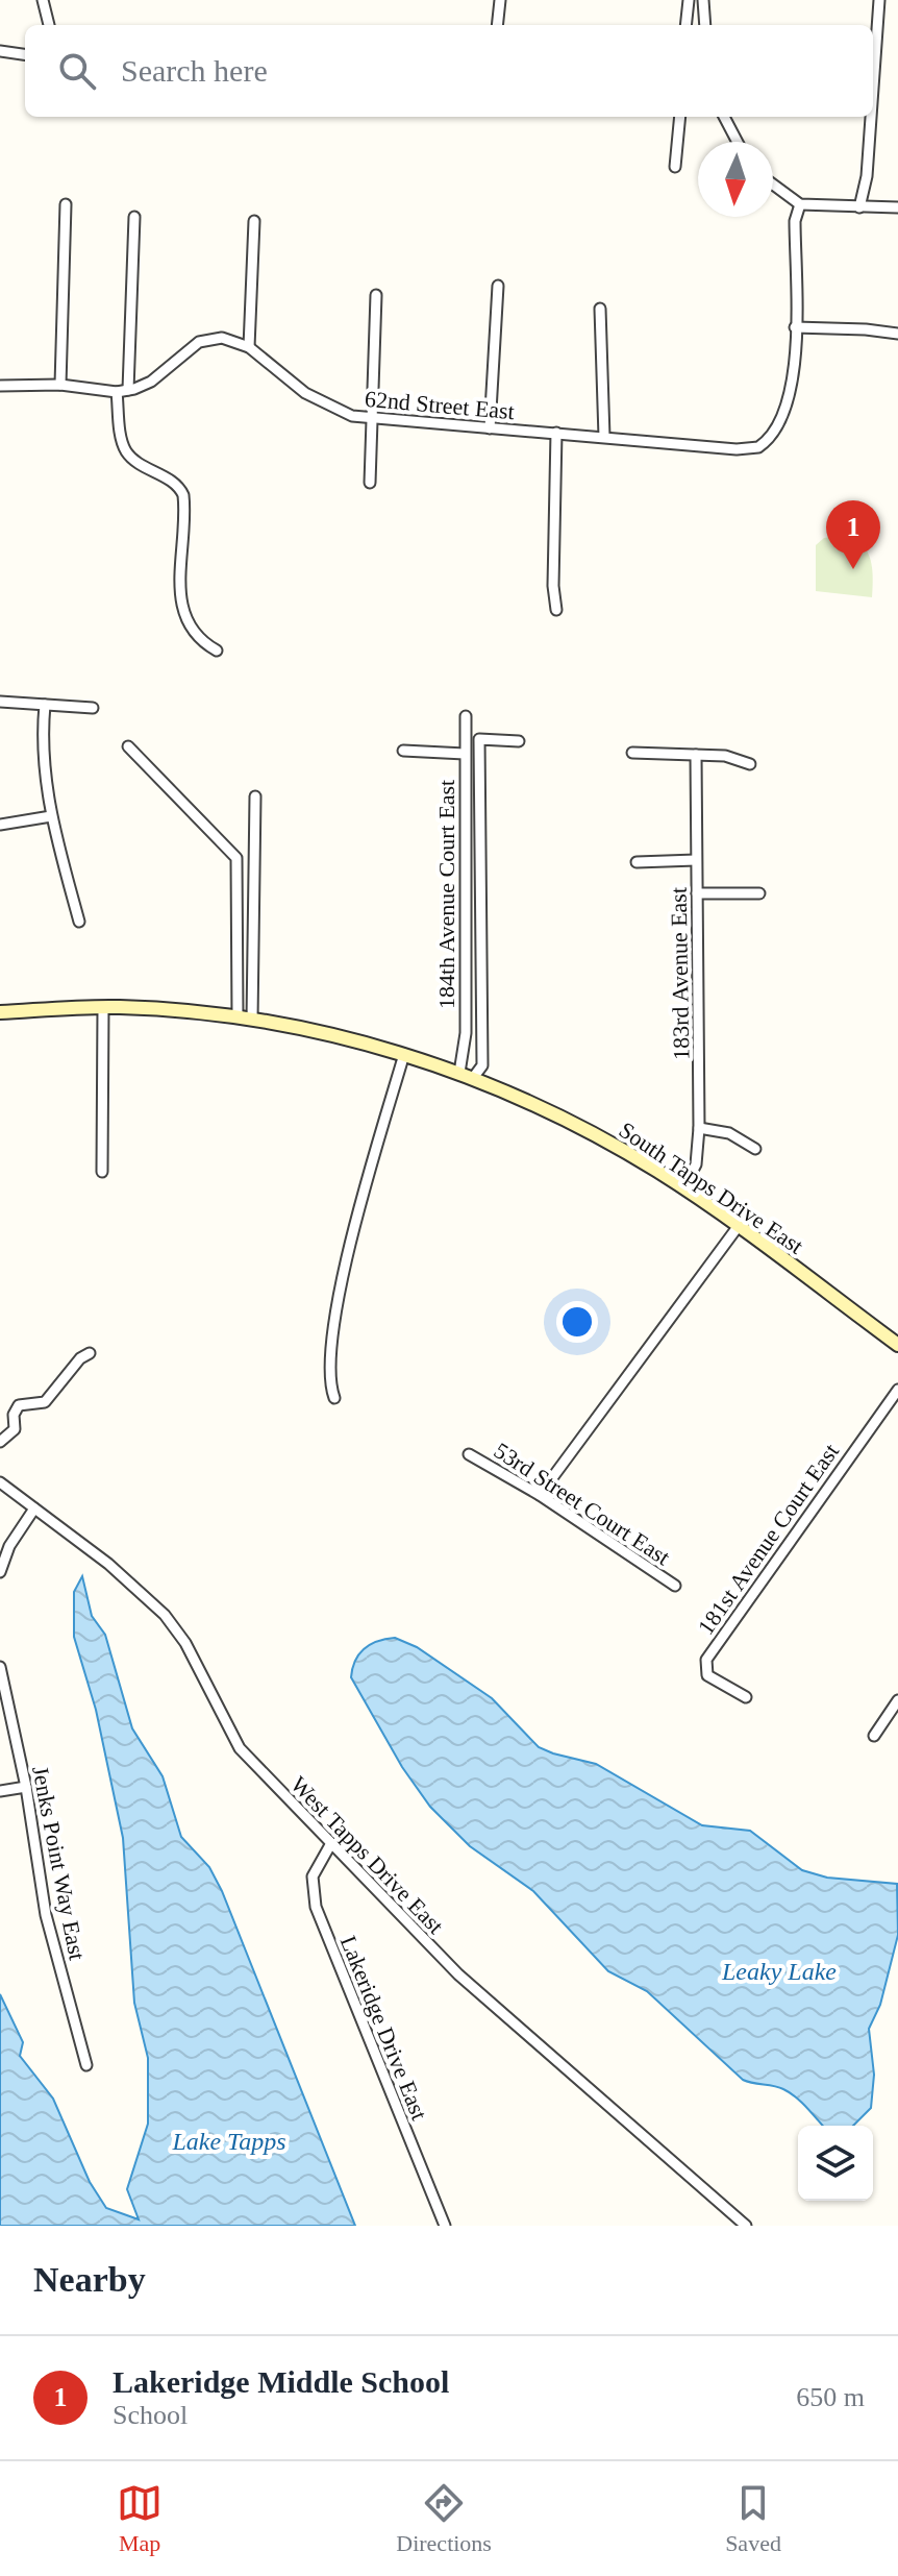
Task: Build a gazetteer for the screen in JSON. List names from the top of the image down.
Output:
{
  "streets": {
    "street": [
      "62nd Street East",
      "184th Avenue Court East",
      "183rd Avenue East",
      "South Tapps Drive East",
      "53rd Street Court East",
      "181st Avenue Court East",
      "West Tapps Drive East",
      "Jenks Point Way East",
      "Lakeridge Drive East"
    ]
  },
  "crossings": [
    ["184th Avenue Court East", "South Tapps Drive East"],
    ["183rd Avenue East", "South Tapps Drive East"],
    ["West Tapps Drive East", "Lakeridge Drive East"]
  ],
  "water": ["Leaky Lake", "Lake Tapps"],
  "north": "bottom",
  "page": {
    "search": "Search here",
    "pins": "1",
    "heading": "Nearby",
    "list": [
      {
        "mark": "1",
        "name": "Lakeridge Middle School",
        "note": "School",
        "value": "650 m"
      }
    ],
    "nav": ["Map", "Directions", "Saved"]
  }
}
